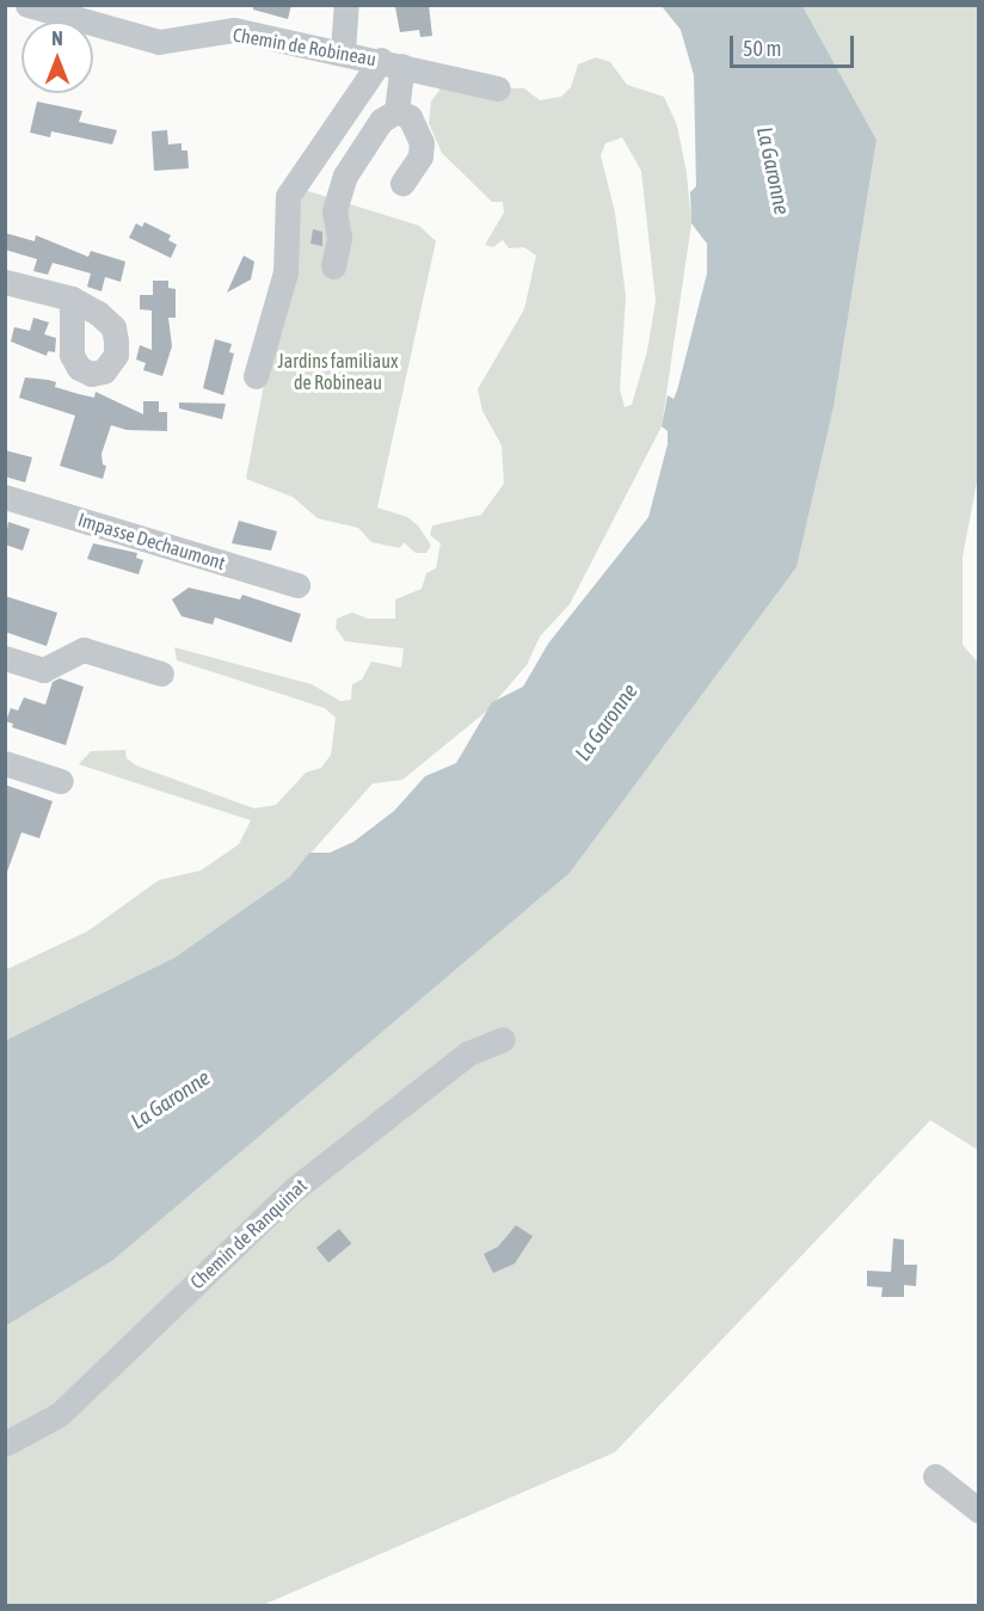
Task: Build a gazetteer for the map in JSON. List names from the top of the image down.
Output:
{
  "streets": {
    "street": ["Chemin de Robineau", "Impasse Dechaumont", "Chemin de Ranquinat"]
  },
  "water": ["La Garonne"],
  "parks": ["Jardins familiaux de Robineau"],
  "scale_bar": "50 m",
  "north": "top"
}
